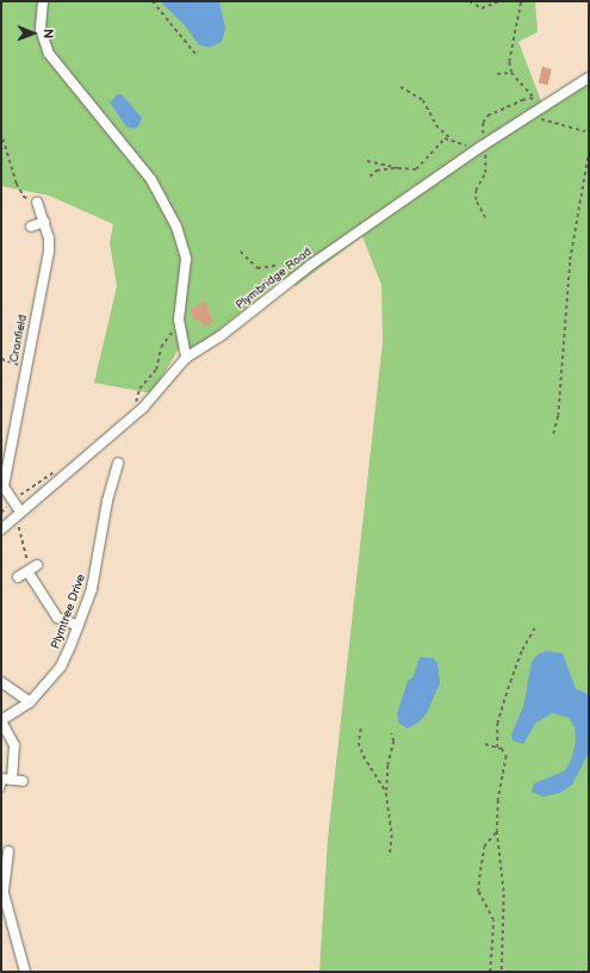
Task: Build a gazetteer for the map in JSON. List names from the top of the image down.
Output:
{
  "streets": {
    "street": ["Plymbridge Road", "Cranfield", "Plymtree Drive"]
  },
  "crossings": [
    ["Plymbridge Road", "Cranfield"]
  ],
  "north": "right"
}
